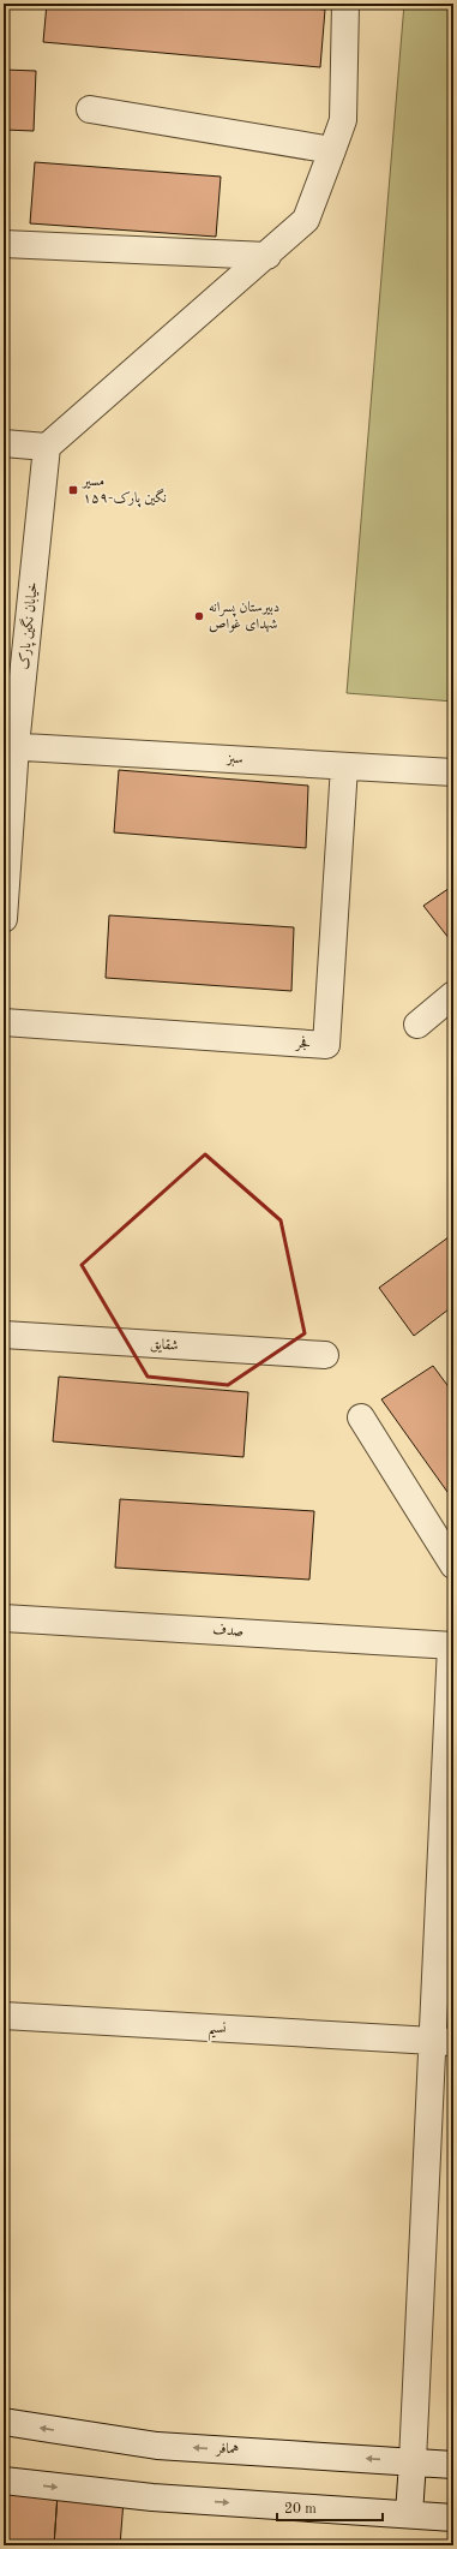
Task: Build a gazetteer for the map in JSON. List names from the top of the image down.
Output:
{
  "streets": {
    "street": [
      "خیابان نگین پارک",
      "سبز",
      "فجر",
      "شقایق",
      "صدف",
      "نسیم",
      "همافر"
    ]
  },
  "crossings": [
    ["خیابان نگین پارک", "سبز"],
    ["سبز", "فجر"]
  ],
  "places": {
    "transit": ["مسیر ۱۵۹-نگین پارک"],
    "other": ["دبیرستان پسرانه شهدای غواص"]
  },
  "scale_bar": "20 m"
}
